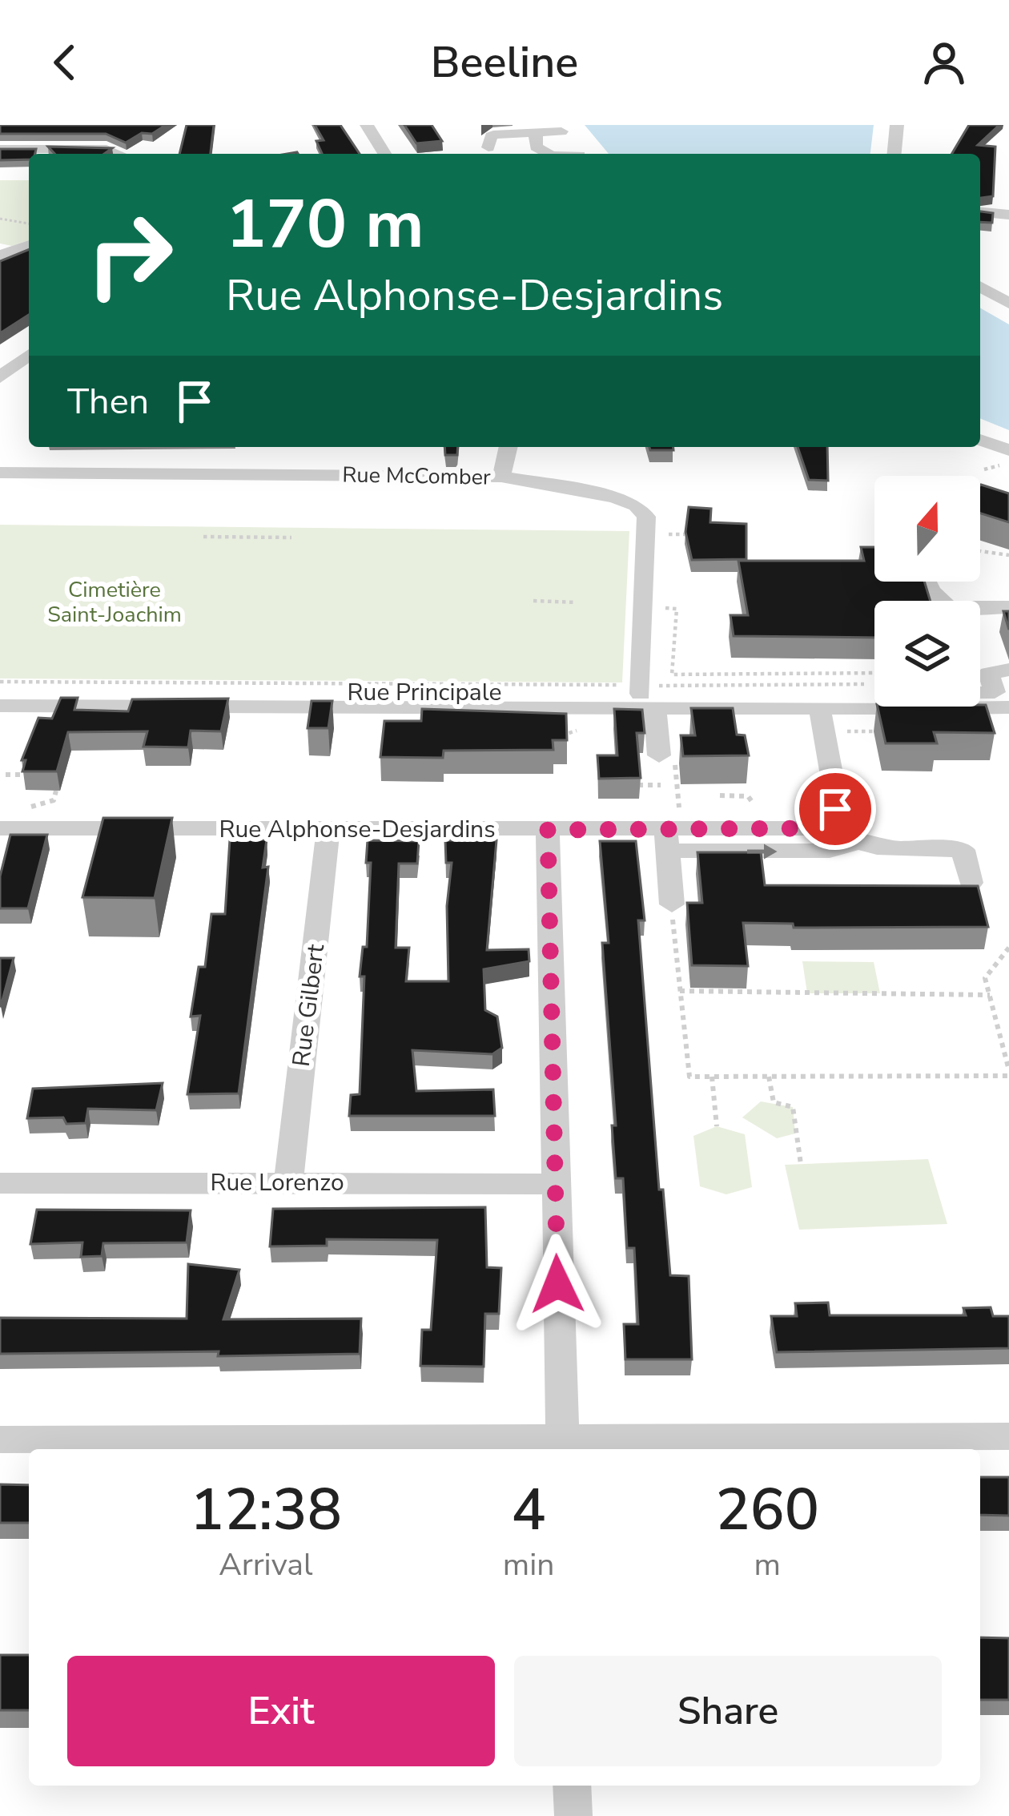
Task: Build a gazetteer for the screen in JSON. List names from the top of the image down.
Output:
{
  "streets": {
    "street": [
      "Rue McComber",
      "Rue Principale",
      "Rue Alphonse-Desjardins",
      "Rue Gilbert",
      "Rue Lorenzo"
    ]
  },
  "crossings": [
    ["Rue McComber", "Rue Principale"],
    ["Rue Alphonse-Desjardins", "Rue Gilbert"],
    ["Rue Gilbert", "Rue Lorenzo"]
  ],
  "parks": ["Cimetière Saint-Joachim"],
  "north": "top",
  "page": {
    "header": "Beeline",
    "turn": ["170 m", "Rue Alphonse-Desjardins"],
    "then": "Then",
    "eta": [
      "12:38",
      "Arrival",
      "4",
      "min",
      "260",
      "m"
    ],
    "buttons": ["Exit", "Share"]
  }
}
